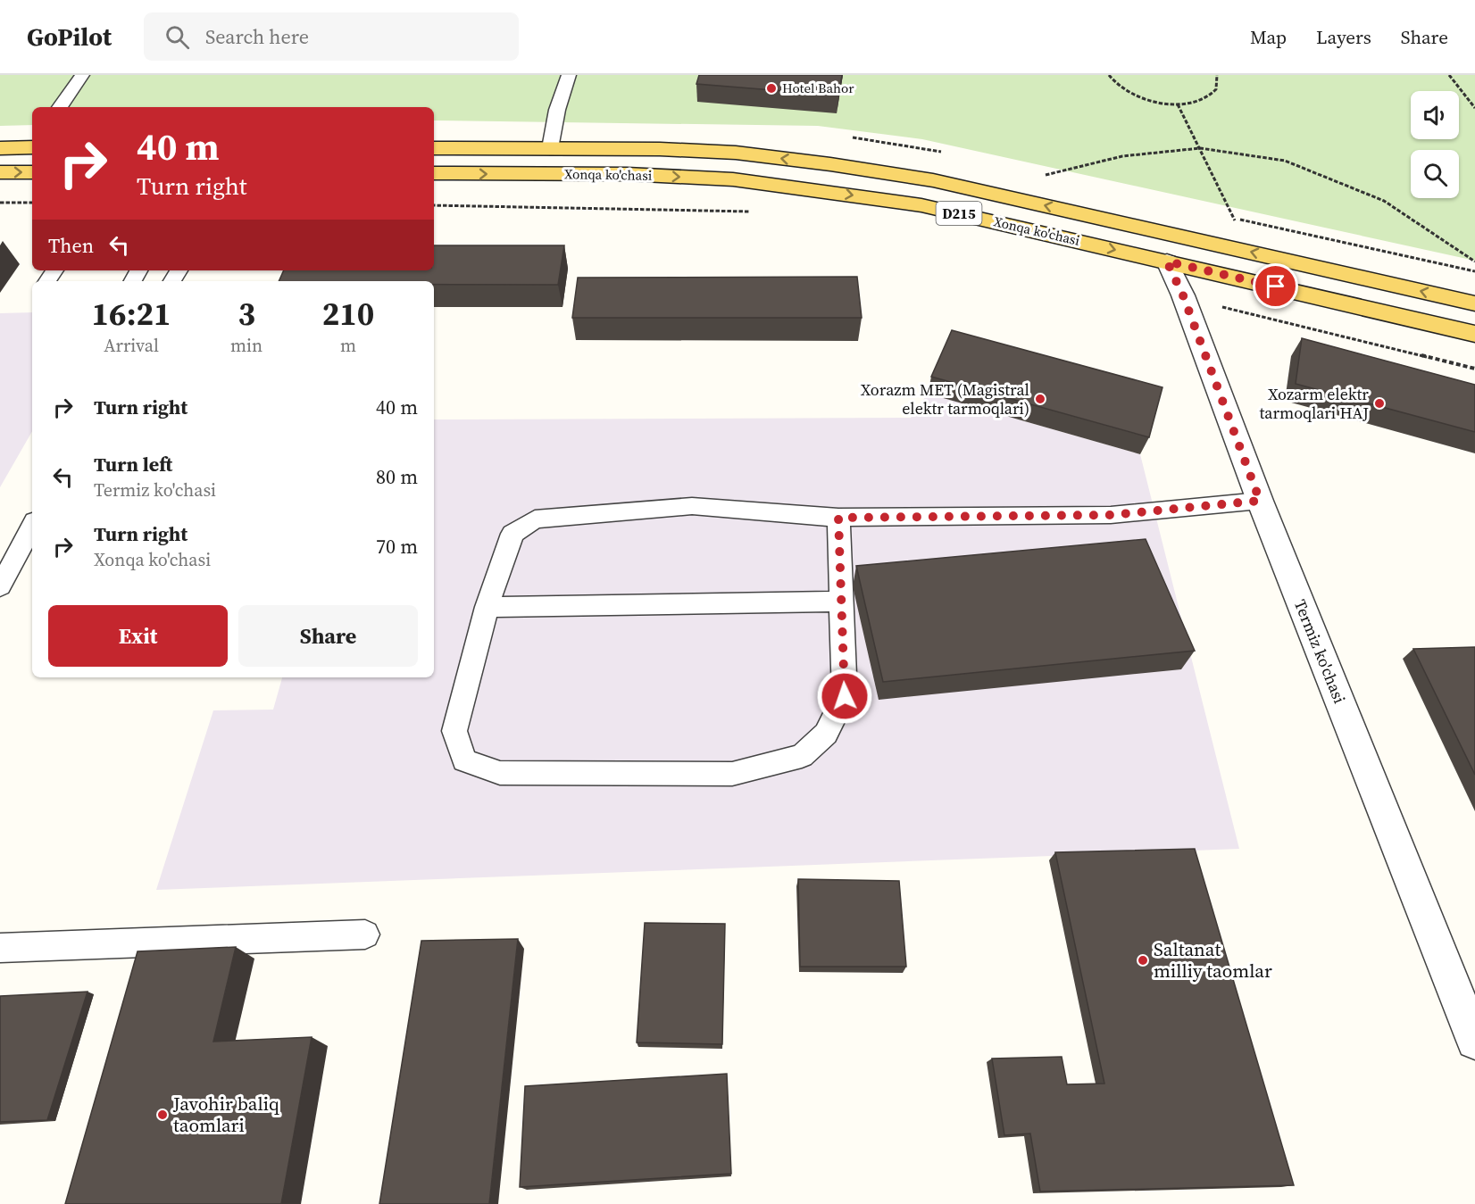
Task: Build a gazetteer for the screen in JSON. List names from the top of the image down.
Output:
{
  "streets": {
    "main road": ["Xonqa ko'chasi", "D215"],
    "street": ["Termiz ko'chasi"]
  },
  "crossings": [
    ["Xonqa ko'chasi", "Termiz ko'chasi"]
  ],
  "places": [
    "Hotel Bahor",
    "Xorazm MET (Magistral elektr tarmoqlari)",
    "Xozarm elektr tarmoqlari HAJ",
    "Saltanat milliy taomlar",
    "Javohir baliq taomlari"
  ],
  "page": {
    "header": "GoPilot",
    "search": "Search here",
    "nav": ["Map", "Layers", "Share"],
    "turn": ["40 m", "Turn right"],
    "then": "Then",
    "eta": [
      "16:21",
      "Arrival",
      "3",
      "min",
      "210",
      "m"
    ],
    "list": [
      {
        "name": "Turn right",
        "value": "40 m"
      },
      {
        "name": "Turn left",
        "note": "Termiz ko'chasi",
        "value": "80 m"
      },
      {
        "name": "Turn right",
        "note": "Xonqa ko'chasi",
        "value": "70 m"
      }
    ],
    "buttons": ["Exit", "Share"]
  }
}
